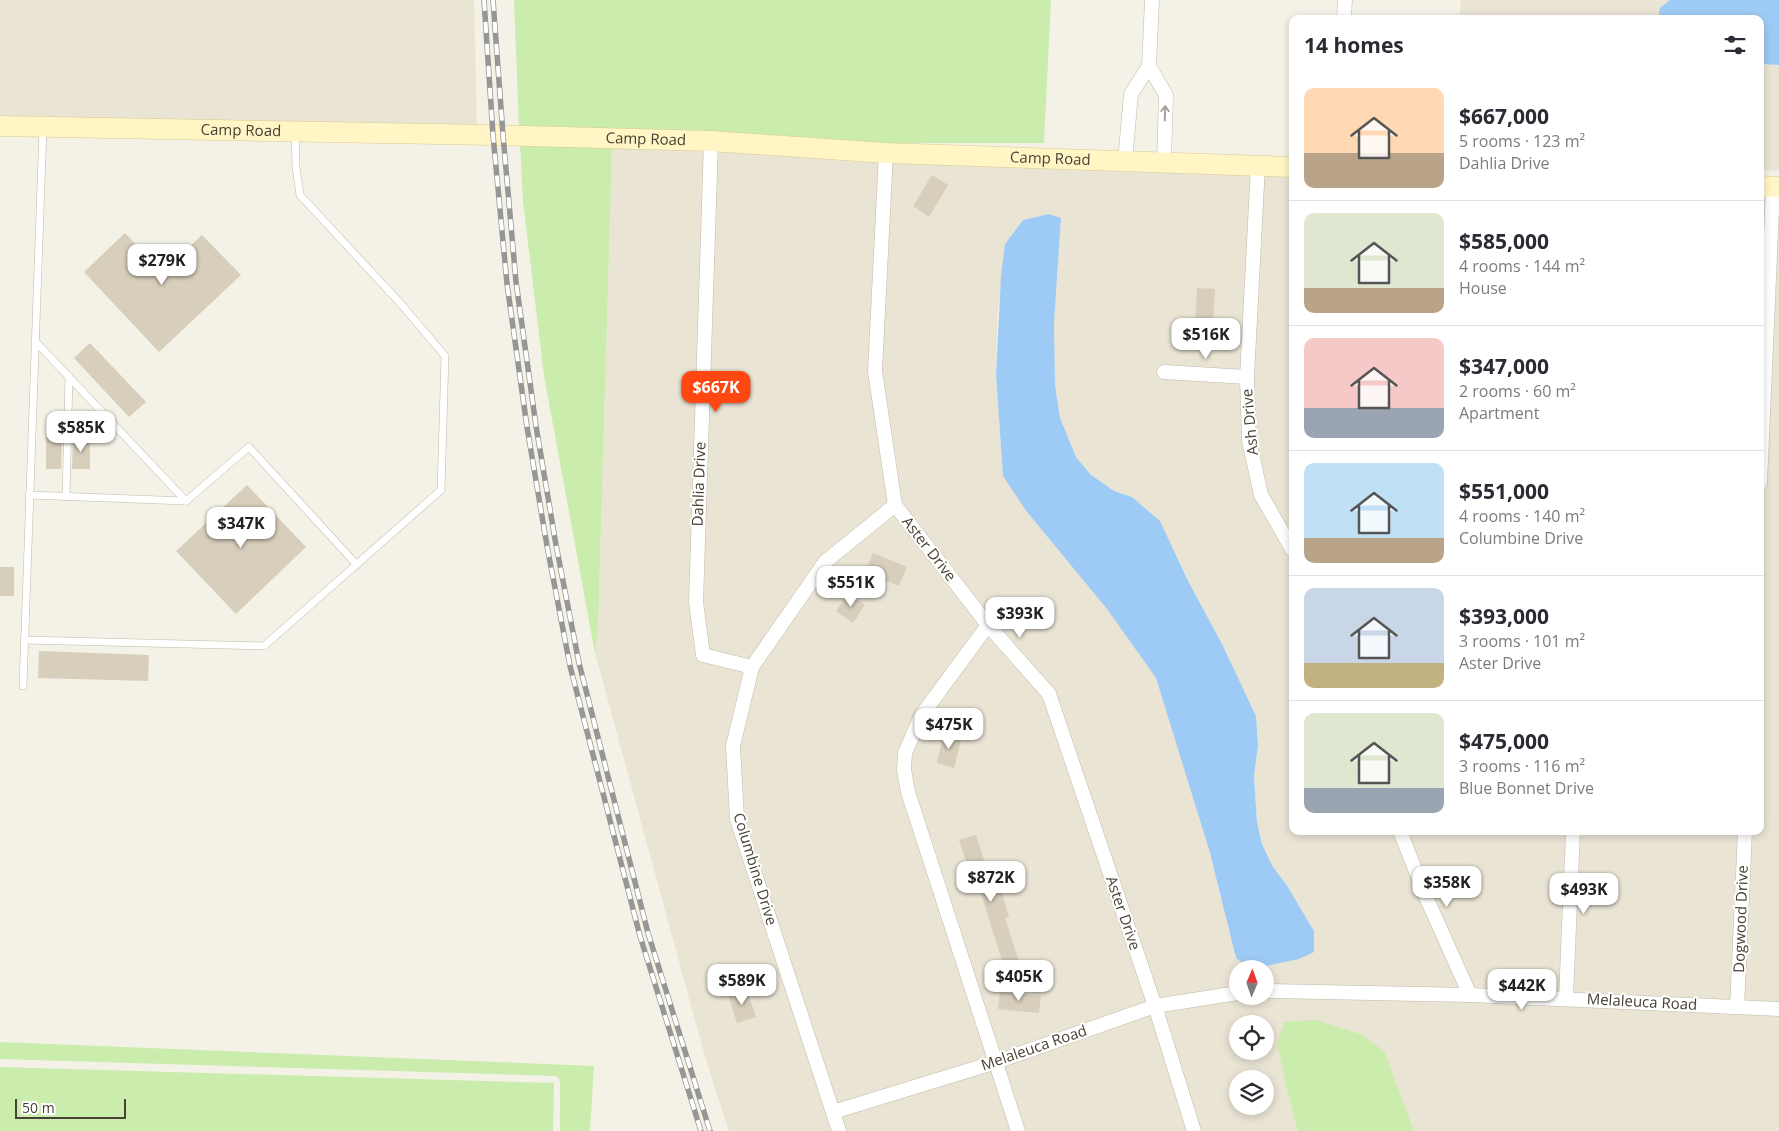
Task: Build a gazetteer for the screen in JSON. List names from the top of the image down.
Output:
{
  "streets": {
    "street": [
      "Camp Road",
      "Ash Drive",
      "Dahlia Drive",
      "Aster Drive",
      "Columbine Drive",
      "Dogwood Drive",
      "Melaleuca Road"
    ]
  },
  "crossings": [
    ["Camp Road", "Ash Drive"],
    ["Camp Road", "Dahlia Drive"],
    ["Camp Road", "Aster Drive"],
    ["Dahlia Drive", "Columbine Drive"],
    ["Aster Drive", "Columbine Drive"],
    ["Aster Drive", "Melaleuca Road"],
    ["Columbine Drive", "Melaleuca Road"],
    ["Dogwood Drive", "Melaleuca Road"]
  ],
  "scale_bar": "50 m",
  "north": "top",
  "page": {
    "heading": "14 homes",
    "list": [
      {
        "name": "$667,000",
        "note": "5 rooms · 123 m² · Dahlia Drive"
      },
      {
        "name": "$585,000",
        "note": "4 rooms · 144 m² · House"
      },
      {
        "name": "$347,000",
        "note": "2 rooms · 60 m² · Apartment"
      },
      {
        "name": "$551,000",
        "note": "4 rooms · 140 m² · Columbine Drive"
      },
      {
        "name": "$393,000",
        "note": "3 rooms · 101 m² · Aster Drive"
      },
      {
        "name": "$475,000",
        "note": "3 rooms · 116 m² · Blue Bonnet Drive"
      }
    ],
    "price": [
      "$279K",
      "$516K",
      "$667K",
      "$585K",
      "$347K",
      "$551K",
      "$393K",
      "$475K",
      "$872K",
      "$358K",
      "$493K",
      "$405K",
      "$589K",
      "$442K"
    ],
    "scale": "50 m"
  }
}
